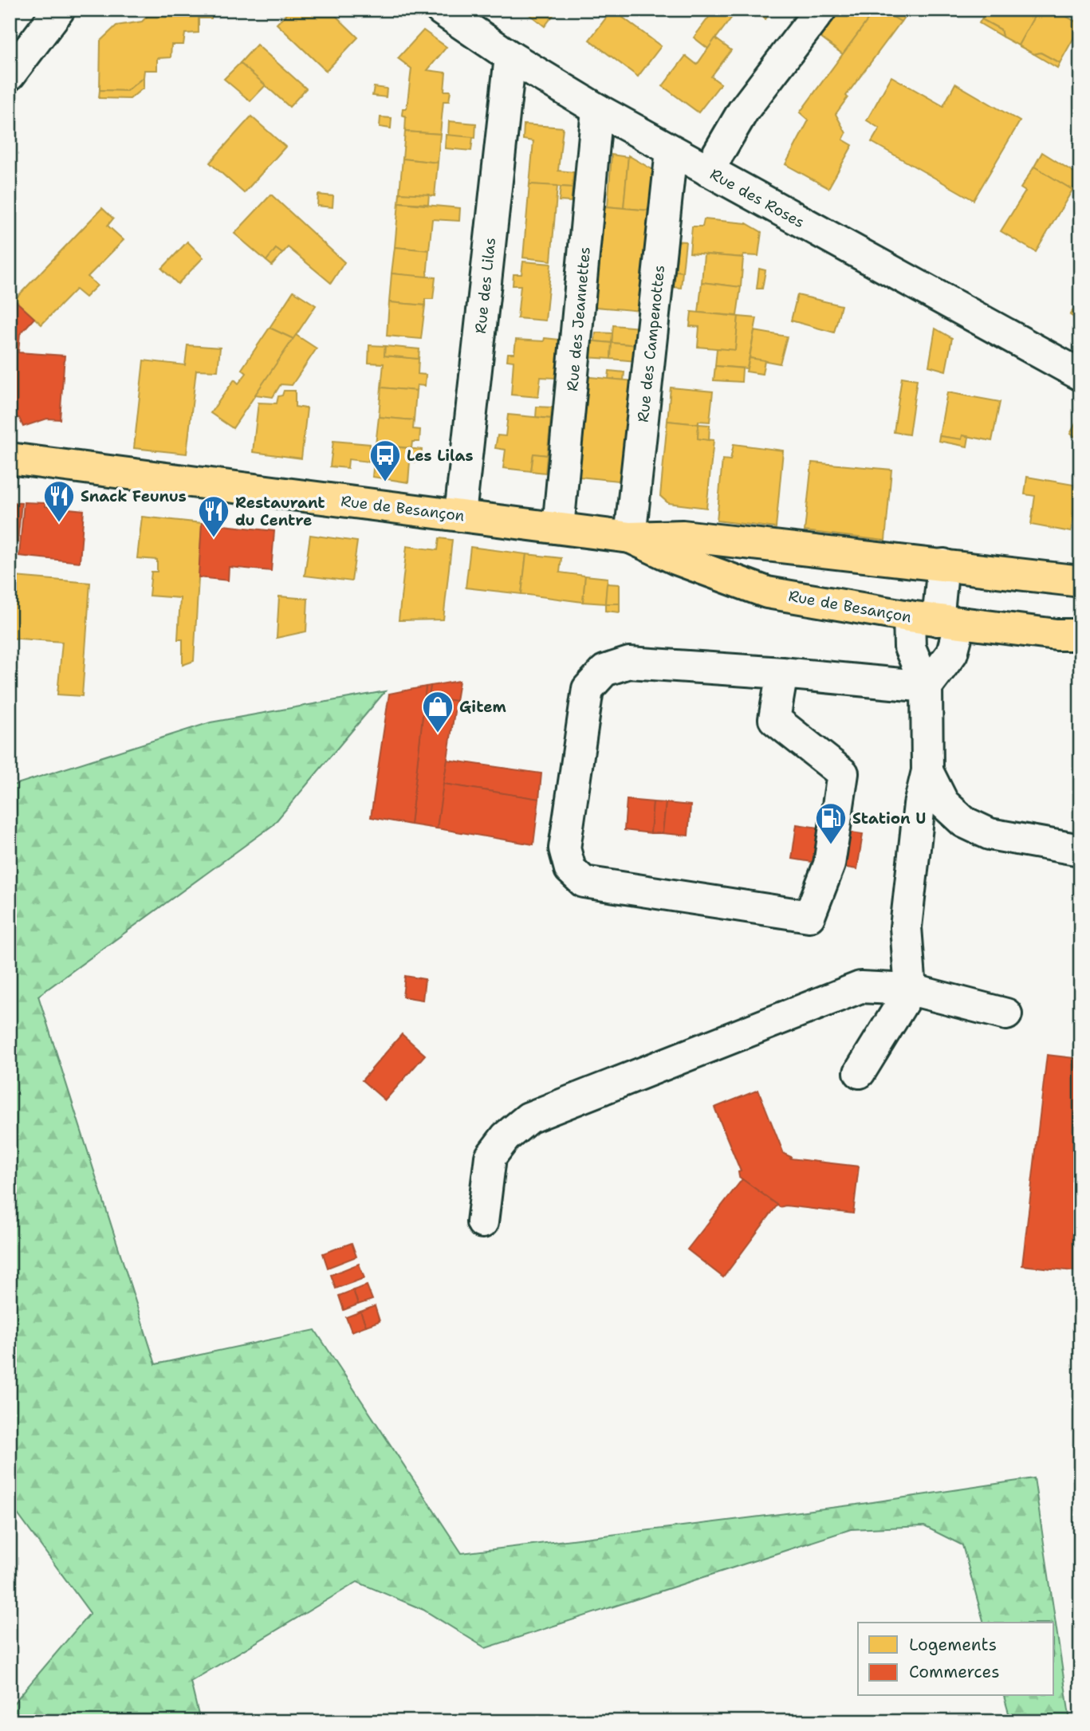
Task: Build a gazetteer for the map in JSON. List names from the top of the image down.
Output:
{
  "streets": {
    "main road": ["Rue de Besançon"],
    "street": [
      "Rue des Roses",
      "Rue des Lilas",
      "Rue des Jeannettes",
      "Rue des Campenottes"
    ]
  },
  "crossings": [
    ["Rue des Roses", "Rue des Lilas"],
    ["Rue des Roses", "Rue des Jeannettes"],
    ["Rue des Roses", "Rue des Campenottes"],
    ["Rue des Lilas", "Rue de Besançon"],
    ["Rue des Jeannettes", "Rue de Besançon"],
    ["Rue des Campenottes", "Rue de Besançon"]
  ],
  "places": {
    "bus stop": ["Les Lilas"],
    "restaurant": ["Snack Feunus", "Restaurant du Centre"],
    "shop": ["Gitem"],
    "fuel station": ["Station U"]
  },
  "legend": ["Logements", "Commerces"]
}
